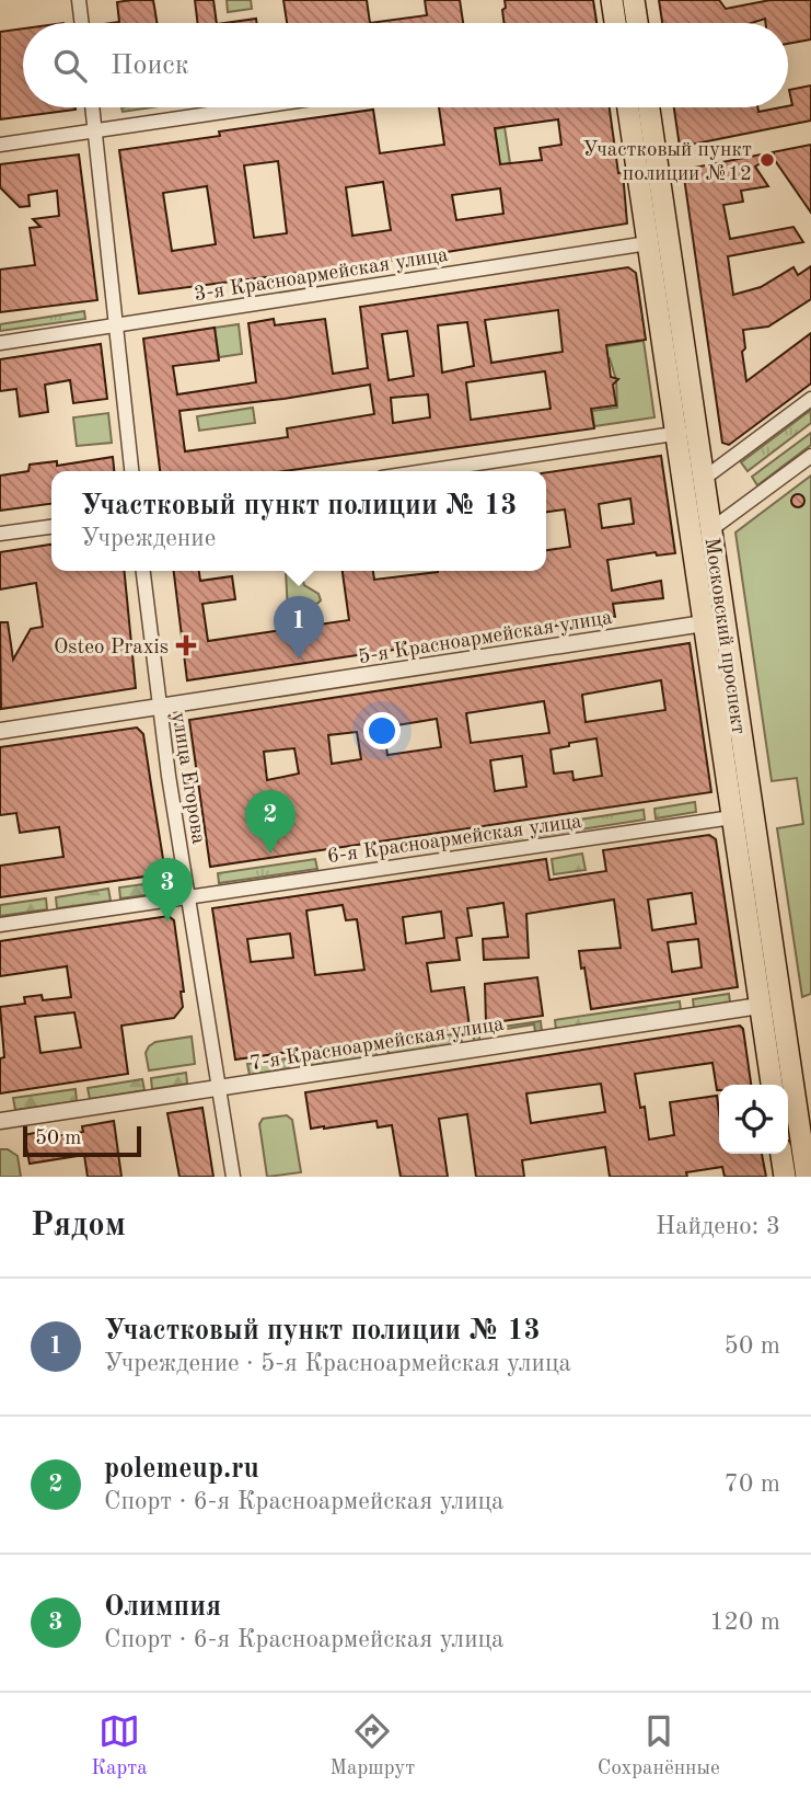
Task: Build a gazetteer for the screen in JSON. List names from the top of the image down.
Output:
{
  "streets": {
    "main road": ["Московский проспект"],
    "street": [
      "3-я Красноармейская улица",
      "5-я Красноармейская улица",
      "улица Егорова",
      "6-я Красноармейская улица",
      "7-я Красноармейская улица"
    ]
  },
  "crossings": [
    ["3-я Красноармейская улица", "Московский проспект"],
    ["5-я Красноармейская улица", "Московский проспект"],
    ["5-я Красноармейская улица", "улица Егорова"],
    ["Московский проспект", "6-я Красноармейская улица"],
    ["Московский проспект", "7-я Красноармейская улица"],
    ["улица Егорова", "6-я Красноармейская улица"],
    ["улица Егорова", "7-я Красноармейская улица"]
  ],
  "places": {
    "other": ["Участковый пункт полиции №12"],
    "health": ["Osteo Praxis"]
  },
  "scale_bar": "50 m",
  "page": {
    "search": "Поиск",
    "popup": ["Участковый пункт полиции № 13", "Учреждение"],
    "pins": ["1", "2", "3"],
    "scale": "50 m",
    "heading": ["Рядом", "Найдено: 3"],
    "list": [
      {
        "mark": "1",
        "name": "Участковый пункт полиции № 13",
        "note": "Учреждение · 5-я Красноармейская улица",
        "value": "50 m"
      },
      {
        "mark": "2",
        "name": "polemeup.ru",
        "note": "Спорт · 6-я Красноармейская улица",
        "value": "70 m"
      },
      {
        "mark": "3",
        "name": "Олимпия",
        "note": "Спорт · 6-я Красноармейская улица",
        "value": "120 m"
      }
    ],
    "nav": ["Карта", "Маршрут", "Сохранённые"]
  }
}
